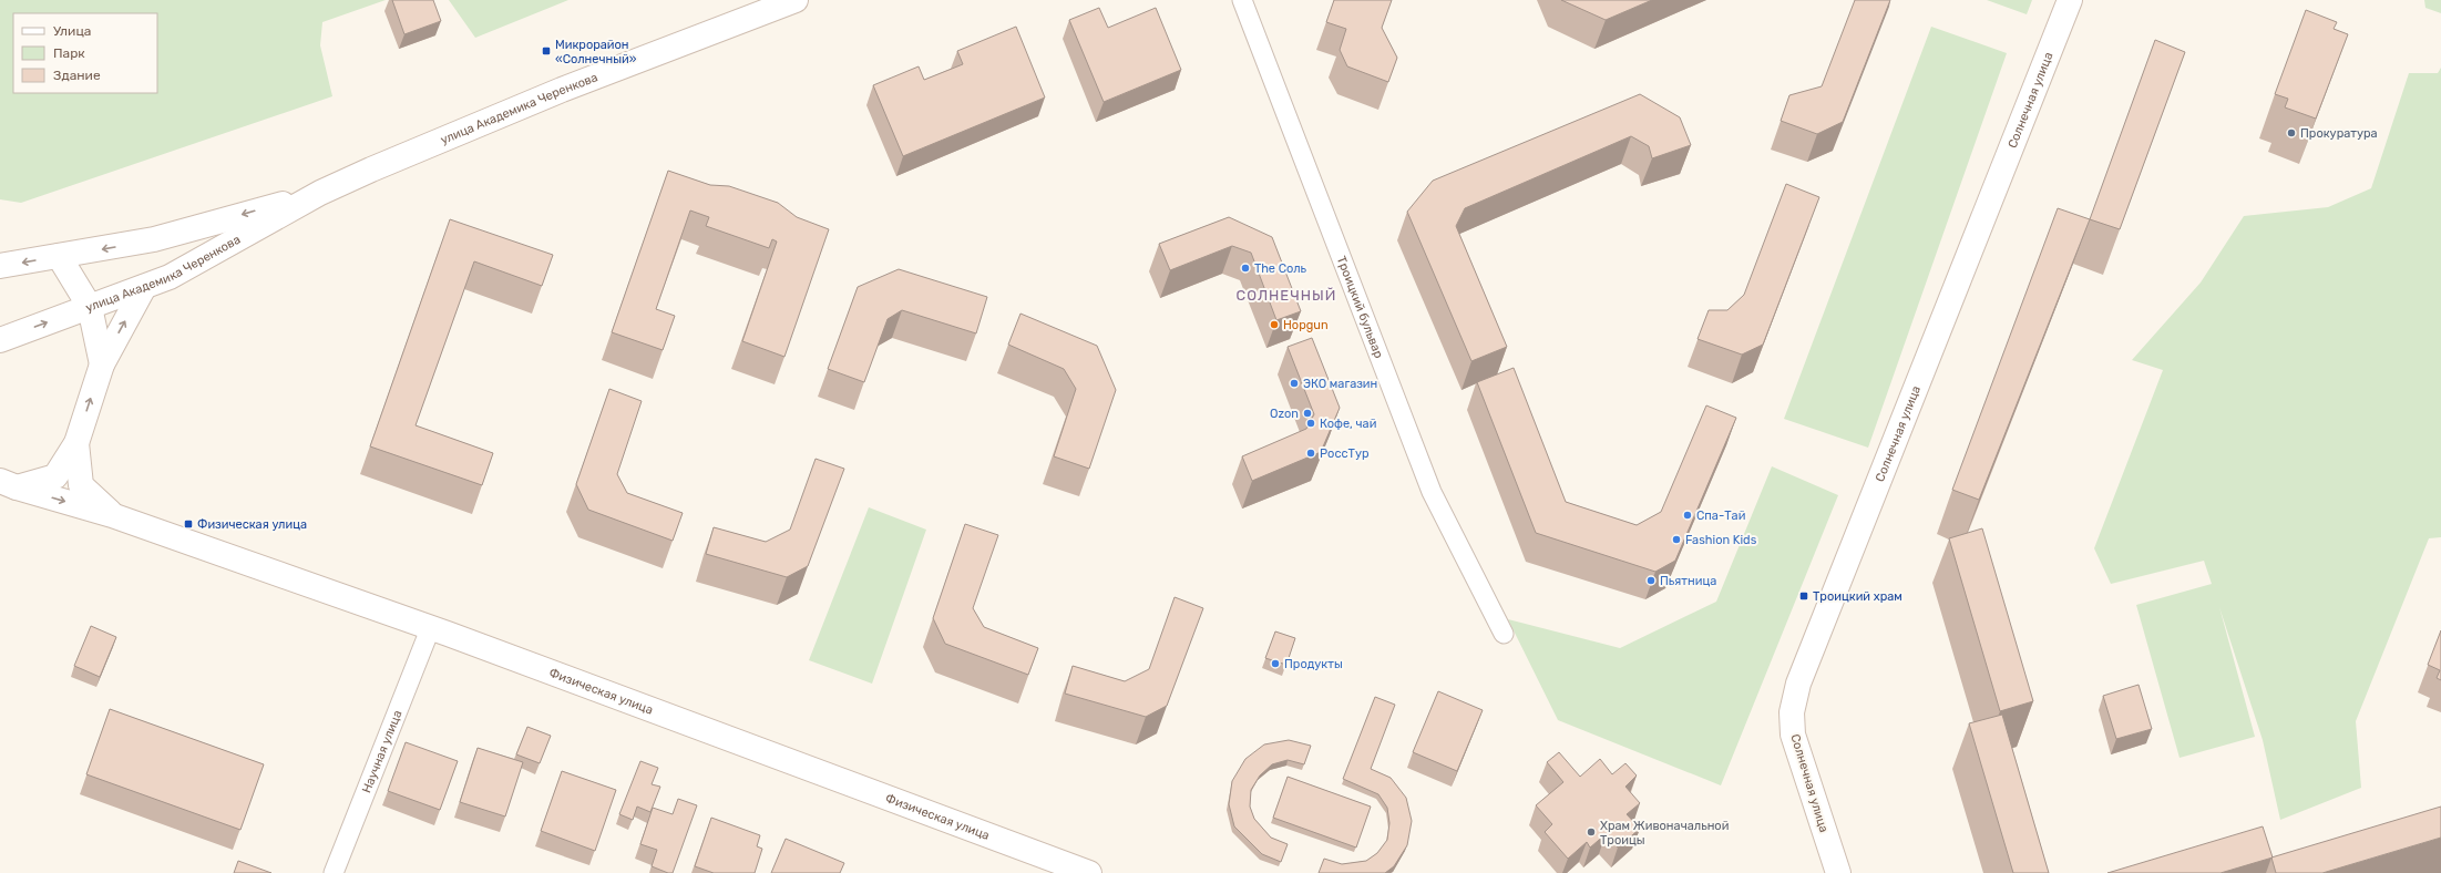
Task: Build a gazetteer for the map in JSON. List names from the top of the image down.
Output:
{
  "streets": {
    "street": [
      "Солнечная улица",
      "улица Академика Черенкова",
      "Троицкий бульвар",
      "Физическая улица",
      "Научная улица"
    ]
  },
  "crossings": [
    ["улица Академика Черенкова", "Физическая улица"],
    ["Физическая улица", "Научная улица"]
  ],
  "districts": ["СОЛНЕЧНЫЙ"],
  "places": {
    "transit": ["Микрорайон «Солнечный»", "Физическая улица", "Троицкий храм"],
    "other": [
      "Прокуратура",
      "The Соль",
      "Hopgun",
      "ЭКО магазин",
      "Ozon",
      "Кофе, чай",
      "РоссТур",
      "Спа-Тай",
      "Fashion Kids",
      "Пьятница",
      "Продукты",
      "Храм Живоначальной Троицы"
    ]
  },
  "legend": ["Улица", "Парк", "Здание"]
}
